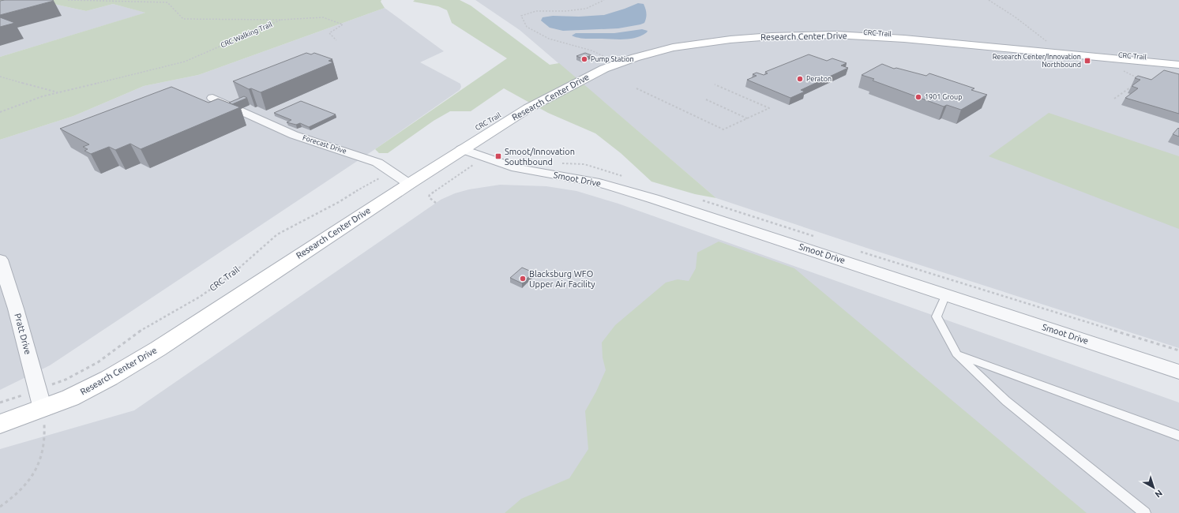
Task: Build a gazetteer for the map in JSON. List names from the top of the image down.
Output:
{
  "streets": {
    "main road": ["Research Center Drive"],
    "street": ["Forecast Drive", "Smoot Drive", "Pratt Drive"],
    "path": ["CRC Trail", "CRC Walking Trail"]
  },
  "crossings": [
    ["Research Center Drive", "Forecast Drive"],
    ["Research Center Drive", "Smoot Drive"],
    ["Research Center Drive", "Pratt Drive"]
  ],
  "places": {
    "other": [
      "Pump Station",
      "Peraton",
      "1901 Group",
      "Blacksburg WFO Upper Air Facility"
    ],
    "transit": ["Research Center/Innovation Northbound", "Smoot/Innovation Southbound"]
  },
  "north": "bottom right"
}
